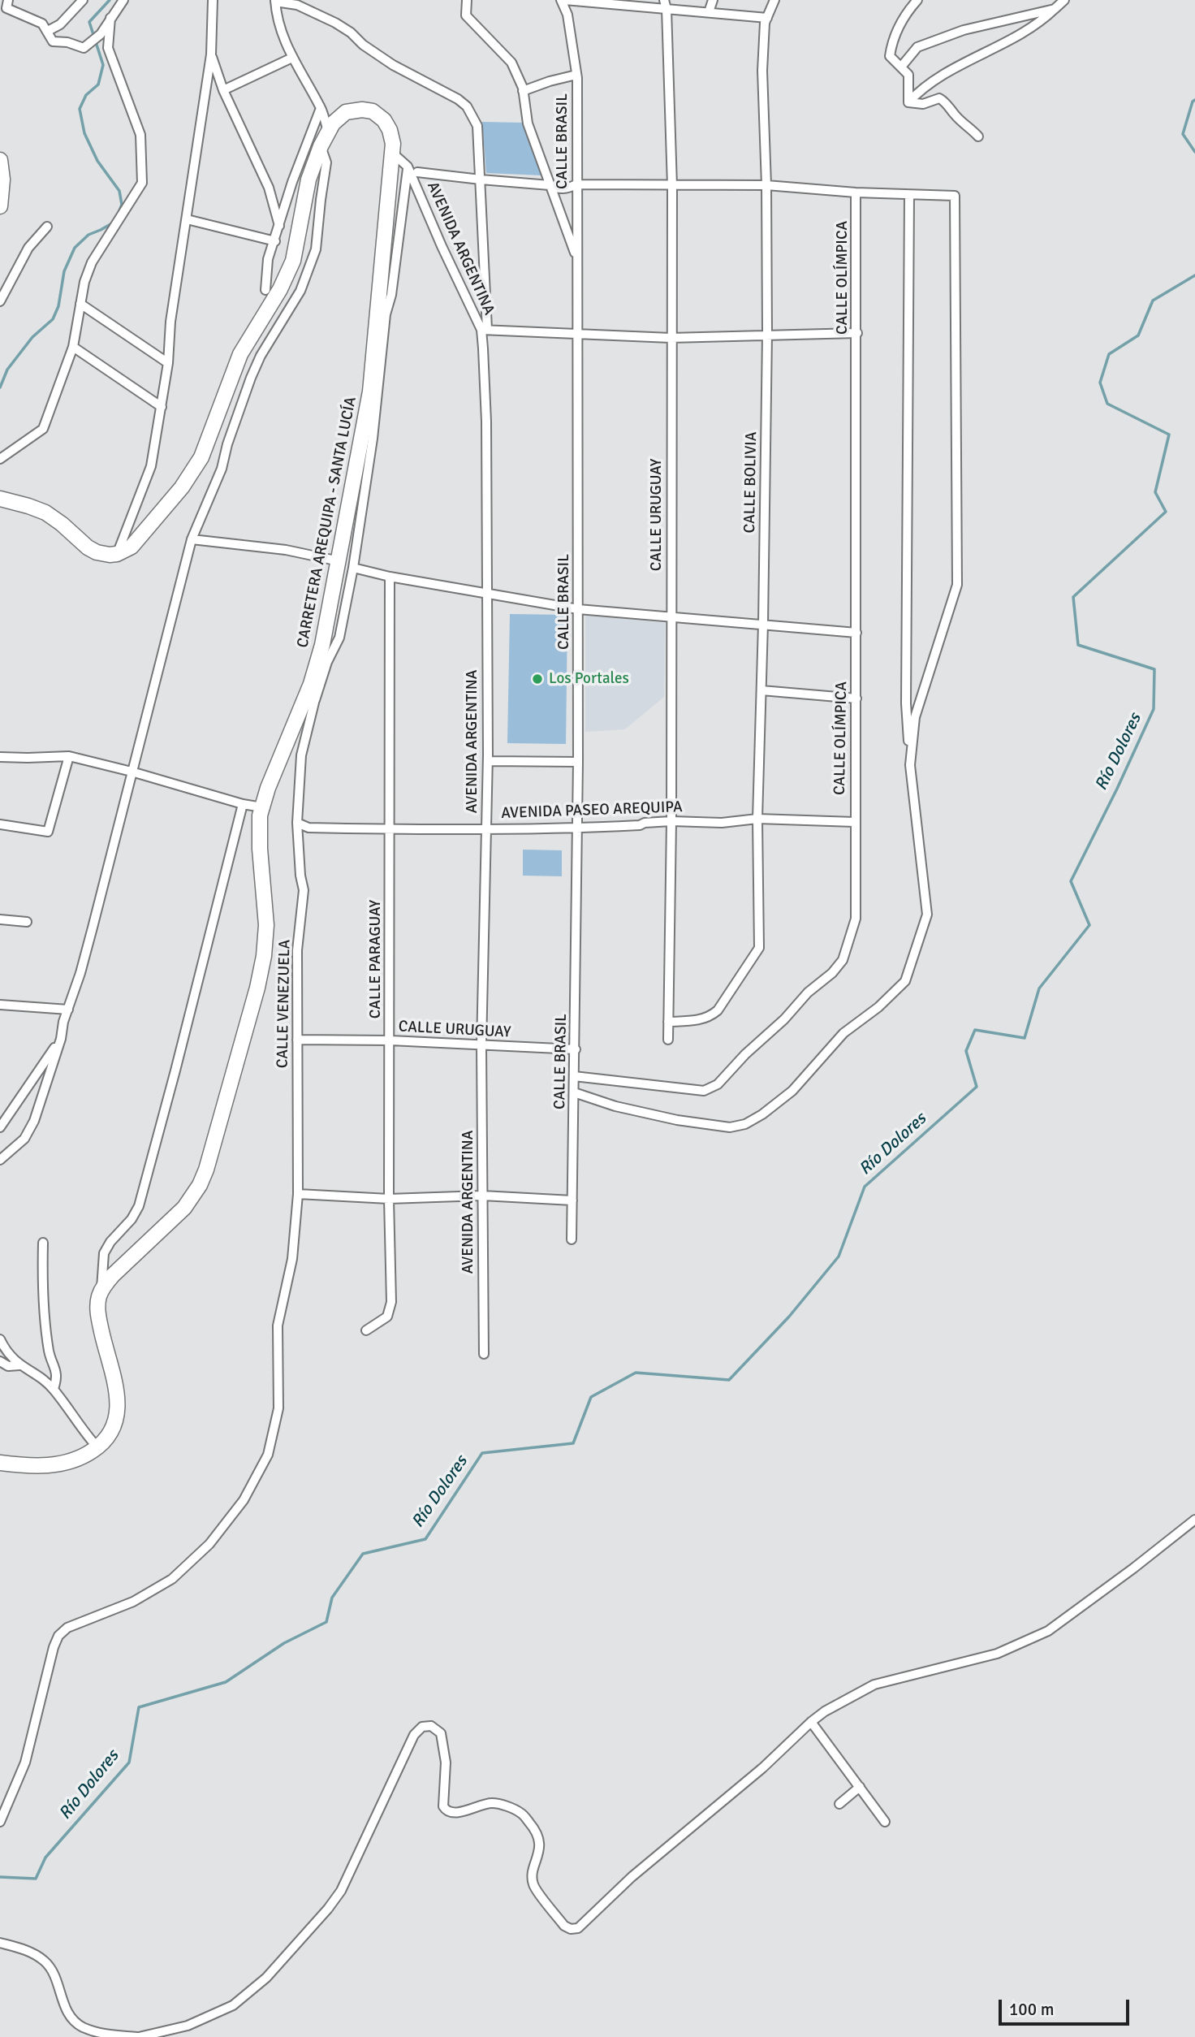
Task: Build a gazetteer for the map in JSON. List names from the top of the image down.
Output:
{
  "streets": {
    "main road": ["CARRETERA AREQUIPA - SANTA LUCÍA"],
    "street": [
      "CALLE BRASIL",
      "AVENIDA ARGENTINA",
      "CALLE OLÍMPICA",
      "CALLE BOLIVIA",
      "CALLE URUGUAY",
      "AVENIDA PASEO AREQUIPA",
      "CALLE PARAGUAY",
      "CALLE VENEZUELA"
    ]
  },
  "crossings": [
    ["CALLE BRASIL", "CALLE OLÍMPICA"],
    ["CALLE BRASIL", "CALLE URUGUAY"],
    ["CALLE BRASIL", "AVENIDA PASEO AREQUIPA"],
    ["AVENIDA ARGENTINA", "CALLE URUGUAY"],
    ["AVENIDA ARGENTINA", "CARRETERA AREQUIPA - SANTA LUCÍA"],
    ["AVENIDA ARGENTINA", "AVENIDA PASEO AREQUIPA"],
    ["CALLE OLÍMPICA", "AVENIDA PASEO AREQUIPA"],
    ["CALLE BOLIVIA", "CALLE URUGUAY"],
    ["CALLE BOLIVIA", "AVENIDA PASEO AREQUIPA"],
    ["CALLE URUGUAY", "AVENIDA PASEO AREQUIPA"],
    ["CALLE URUGUAY", "CALLE PARAGUAY"],
    ["CALLE URUGUAY", "CALLE VENEZUELA"],
    ["CARRETERA AREQUIPA - SANTA LUCÍA", "CALLE VENEZUELA"],
    ["AVENIDA PASEO AREQUIPA", "CALLE PARAGUAY"],
    ["AVENIDA PASEO AREQUIPA", "CALLE VENEZUELA"]
  ],
  "water": ["Río Dolores"],
  "places": ["Los Portales"],
  "scale_bar": "100 m"
}
